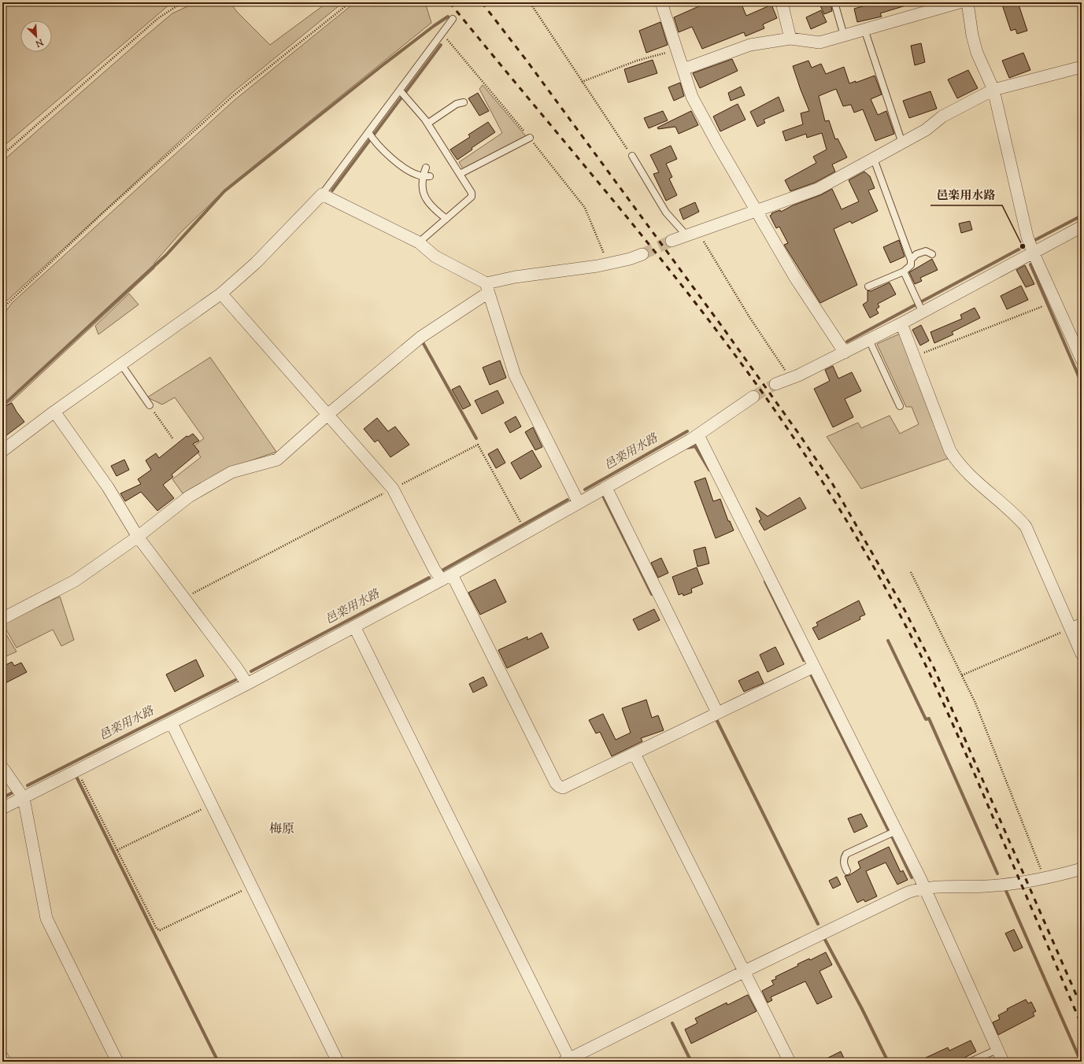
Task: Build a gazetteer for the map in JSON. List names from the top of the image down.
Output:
{
  "districts": ["梅原"],
  "water": ["邑楽用水路"],
  "places": ["邑楽用水路"],
  "north": "bottom right"
}
